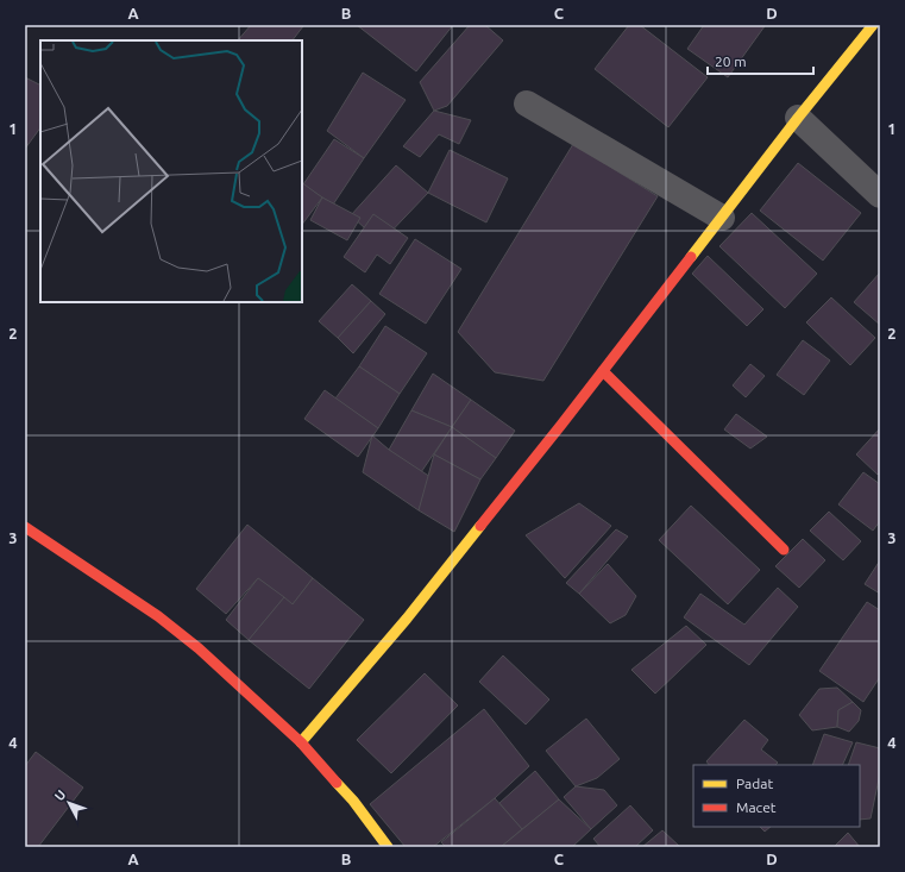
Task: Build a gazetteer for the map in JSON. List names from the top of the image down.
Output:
{
  "legend": ["Padat", "Macet"],
  "scale_bar": "20 m",
  "north": "top left",
  "grid": {
    "columns": [
      "A",
      "B",
      "C",
      "D"
    ],
    "rows": [
      "1",
      "2",
      "3",
      "4"
    ]
  }
}
